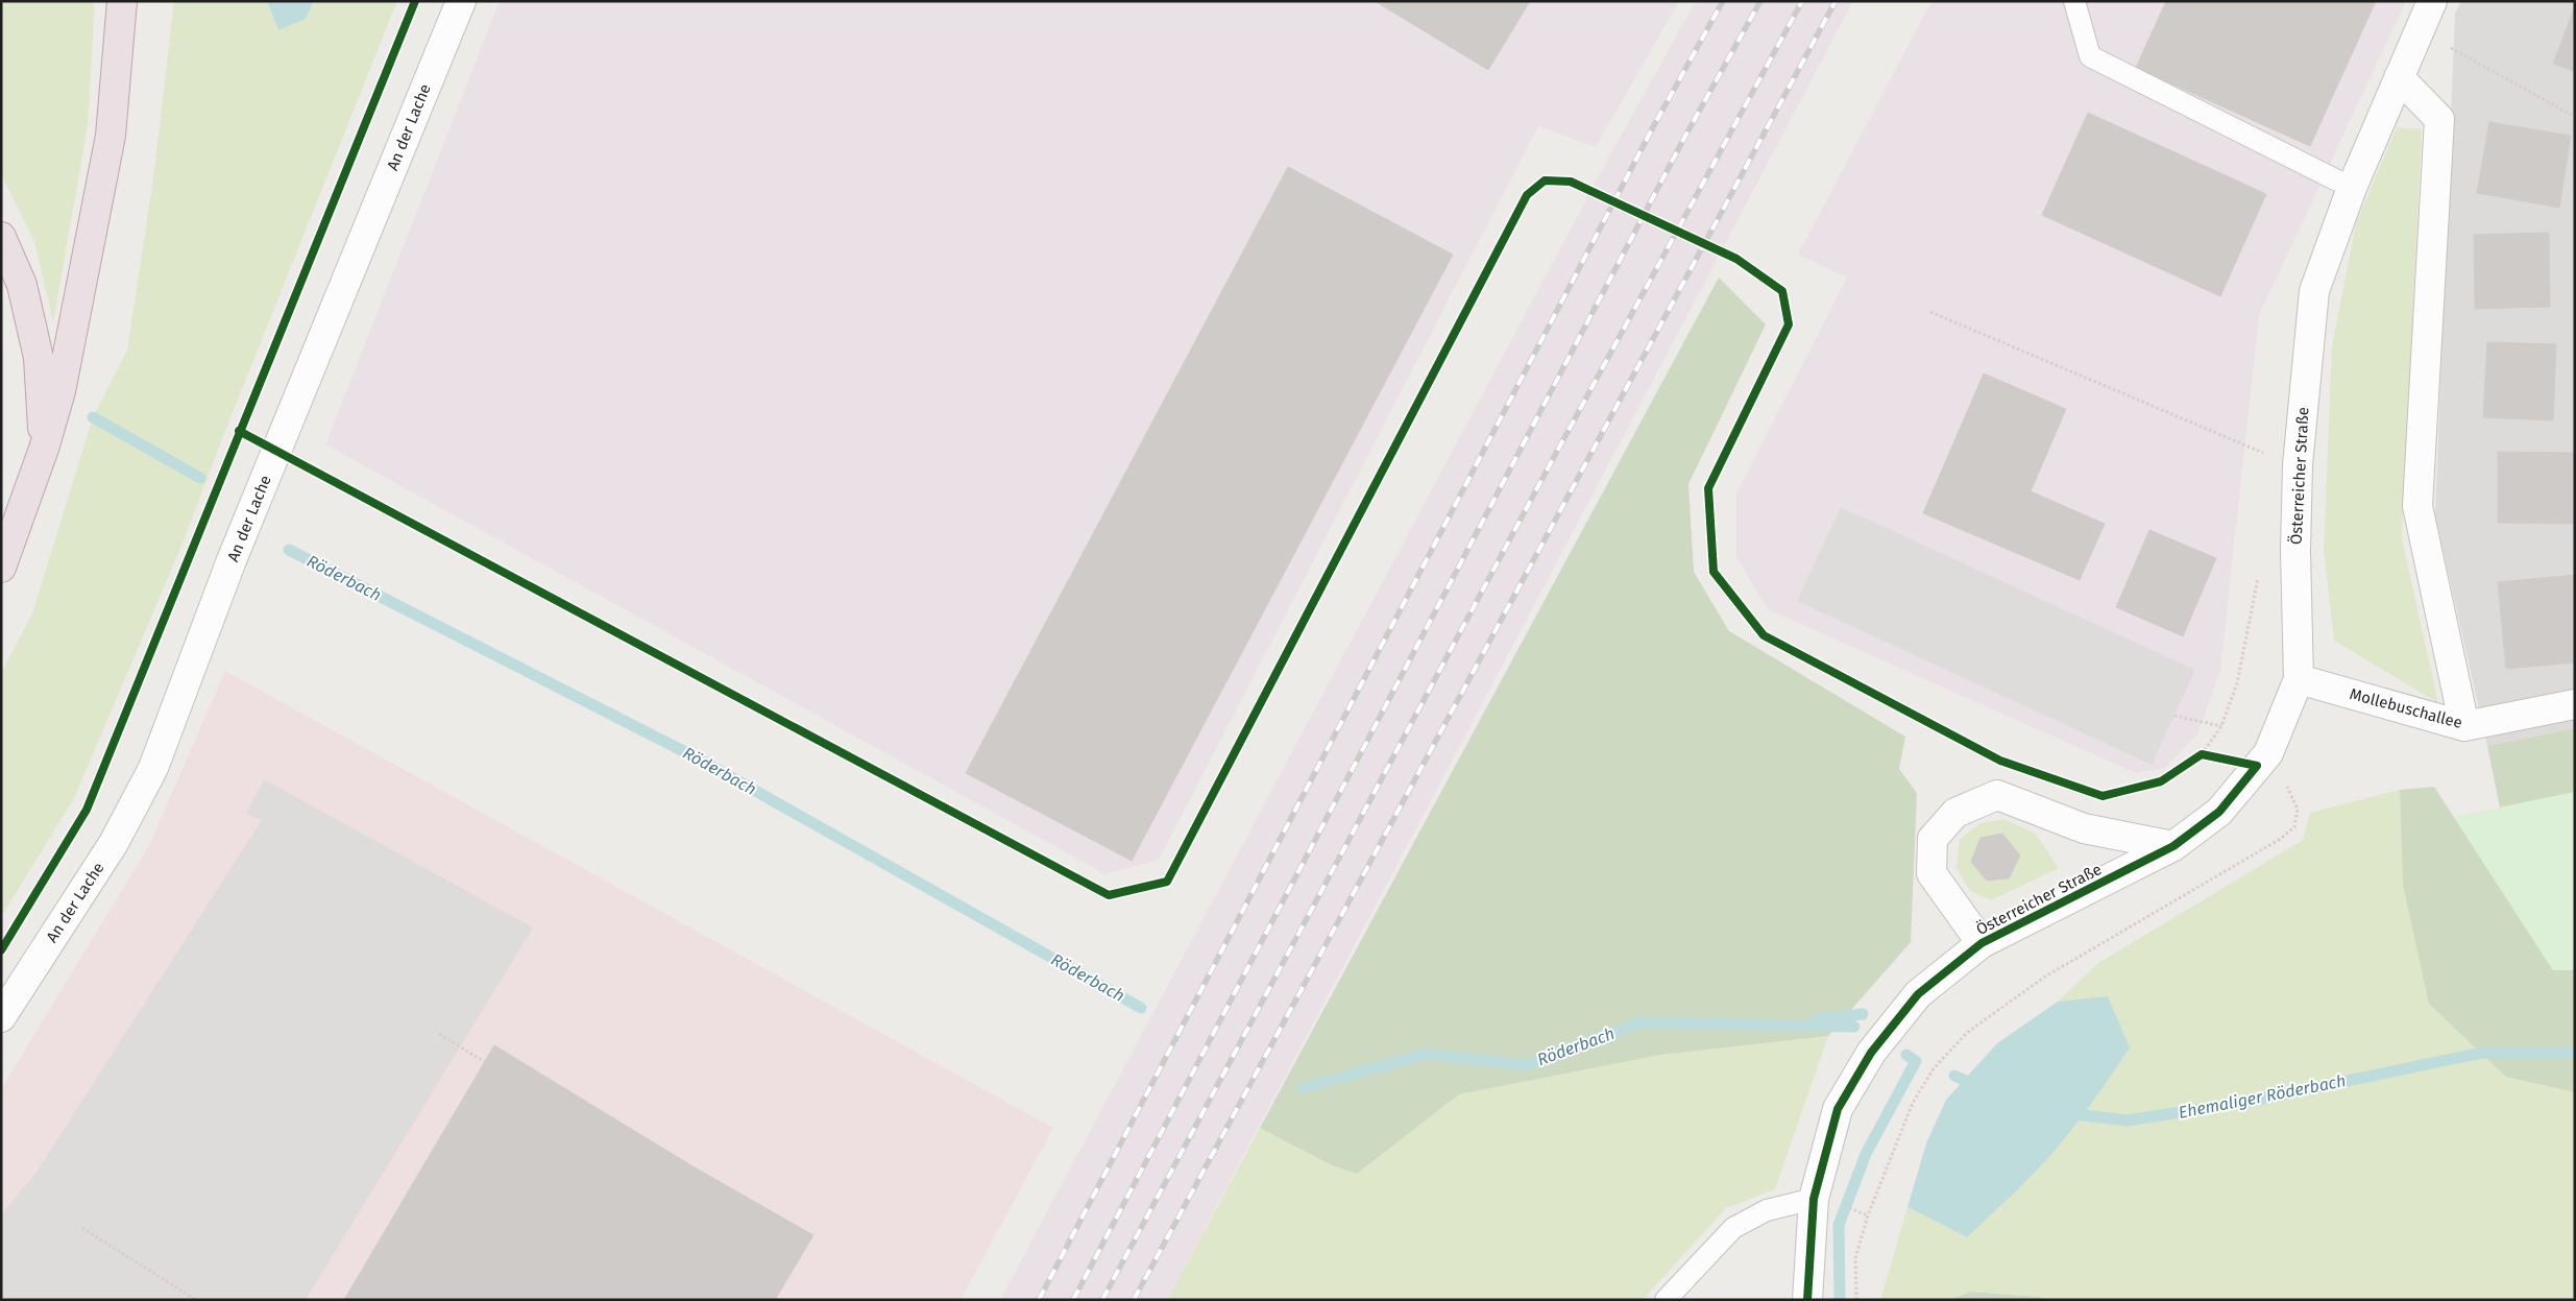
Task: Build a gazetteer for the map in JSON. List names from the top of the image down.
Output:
{
  "streets": {
    "street": ["An der Lache", "Österreicher Straße", "Mollebuschallee"]
  },
  "crossings": [
    ["Österreicher Straße", "Mollebuschallee"]
  ],
  "water": ["Röderbach", "Ehemaliger Röderbach"]
}
